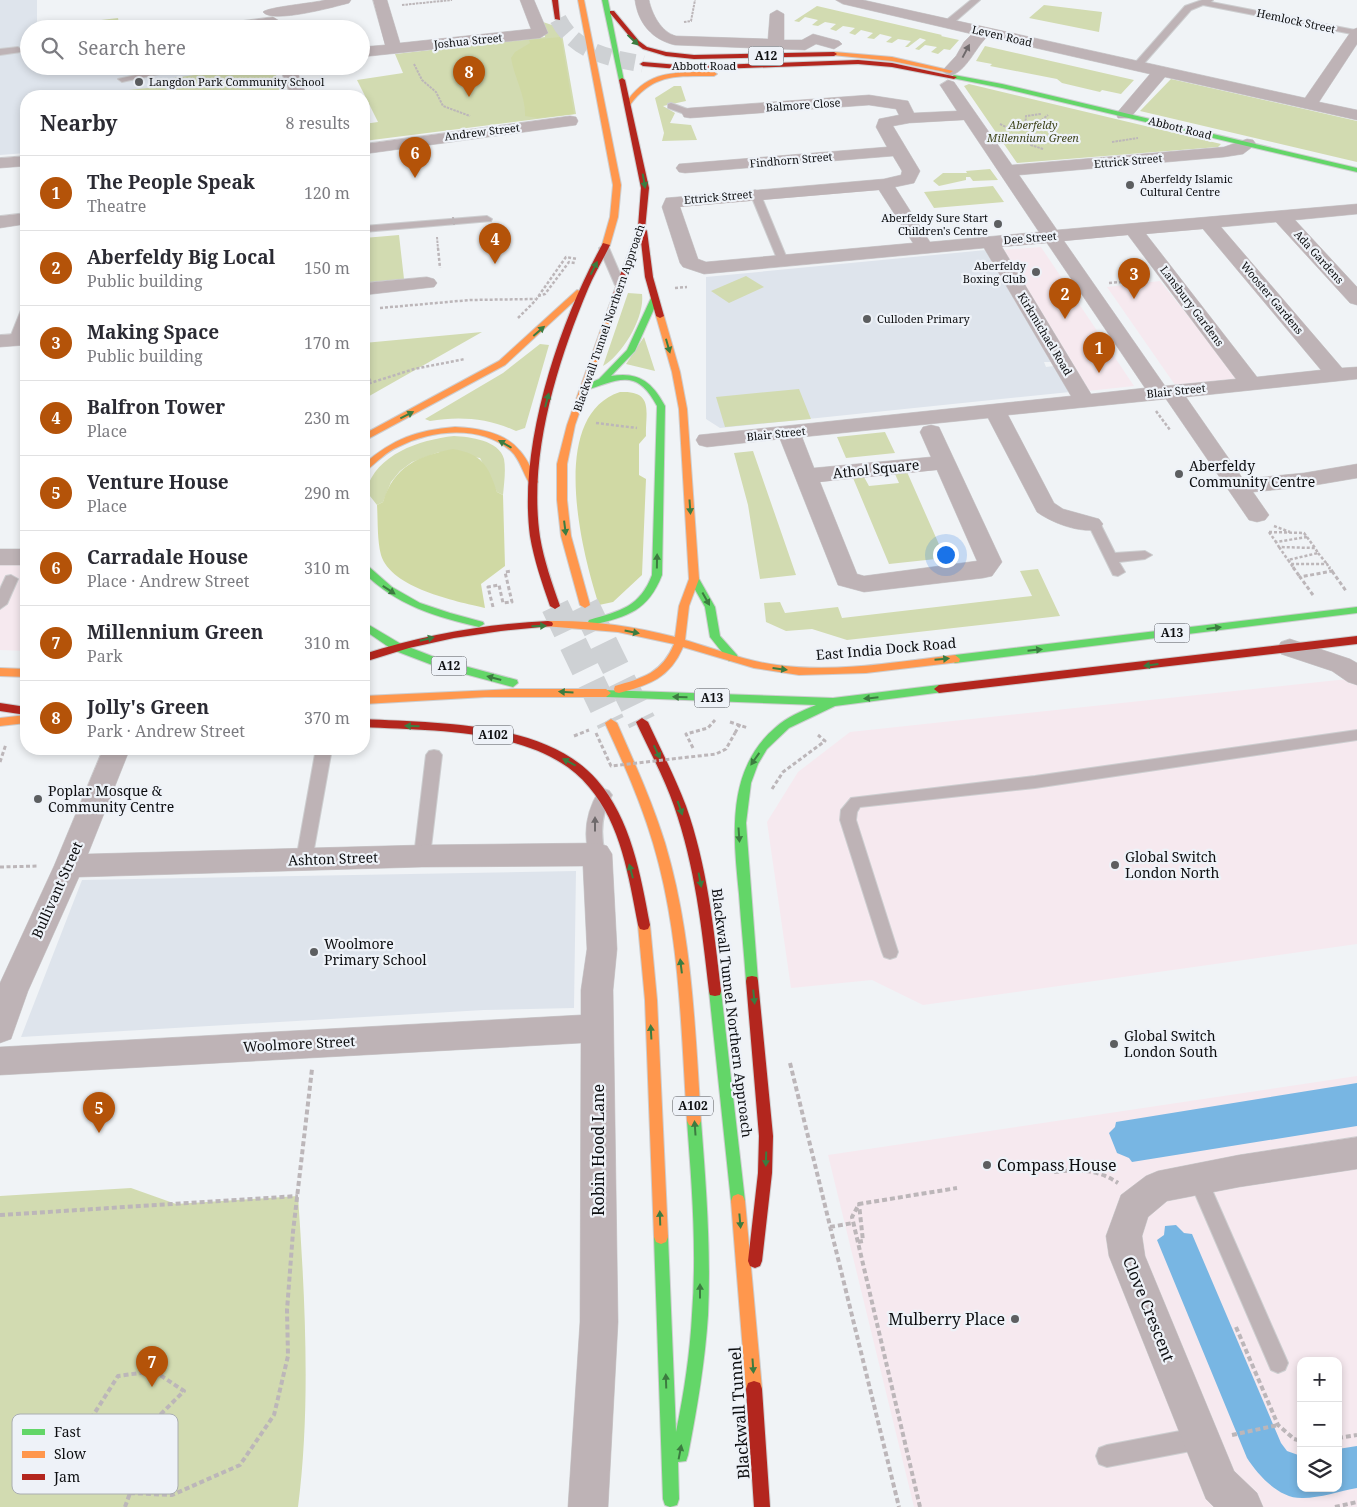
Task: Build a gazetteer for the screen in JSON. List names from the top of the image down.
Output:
{
  "streets": {
    "main road": [
      "A12",
      "Abbott Road",
      "Blackwall Tunnel Northern Approach",
      "A13",
      "East India Dock Road",
      "A102",
      "Blackwall Tunnel"
    ],
    "street": [
      "Leven Road",
      "Joshua Street",
      "Balmore Close",
      "Andrew Street",
      "Findhorn Street",
      "Ettrick Street",
      "Dee Street",
      "Ada Gardens",
      "Wooster Gardens",
      "Lansbury Gardens",
      "Kirkmichael Road",
      "Blair Street",
      "Athol Square",
      "Ashton Street",
      "Bullivant Street",
      "Woolmore Street",
      "Robin Hood Lane",
      "Clove Crescent"
    ],
    "lane": ["Hemlock Street"]
  },
  "crossings": [
    ["A12", "Abbott Road"],
    ["A12", "Blackwall Tunnel Northern Approach"],
    ["A12", "A13"],
    ["A12", "East India Dock Road"],
    ["Abbott Road", "Ettrick Street"],
    ["Findhorn Street", "Ettrick Street"],
    ["Ettrick Street", "Dee Street"],
    ["Dee Street", "Ada Gardens"],
    ["Dee Street", "Wooster Gardens"],
    ["Dee Street", "Lansbury Gardens"],
    ["Dee Street", "Kirkmichael Road"],
    ["Wooster Gardens", "Blair Street"],
    ["Lansbury Gardens", "Blair Street"],
    ["Blackwall Tunnel Northern Approach", "A102"],
    ["Blackwall Tunnel Northern Approach", "Blackwall Tunnel"],
    ["Kirkmichael Road", "Blair Street"],
    ["A13", "A102"],
    ["A102", "Robin Hood Lane"],
    ["A102", "Blackwall Tunnel"],
    ["Ashton Street", "Bullivant Street"],
    ["Ashton Street", "Robin Hood Lane"],
    ["Woolmore Street", "Robin Hood Lane"]
  ],
  "parks": ["Aberfeldy Millennium Green"],
  "places": [
    "Langdon Park Community School",
    "Aberfeldy Islamic Cultural Centre",
    "Aberfeldy Sure Start Children's Centre",
    "Aberfeldy Boxing Club",
    "Culloden Primary",
    "Aberfeldy Community Centre",
    "Poplar Mosque & Community Centre",
    "Global Switch London North",
    "Woolmore Primary School",
    "Global Switch London South",
    "Compass House",
    "Mulberry Place"
  ],
  "legend": ["Fast", "Slow", "Jam"],
  "page": {
    "search": "Search here",
    "pins": [
      "8",
      "6",
      "4",
      "3",
      "2",
      "1",
      "5",
      "7"
    ],
    "heading": ["Nearby", "8 results"],
    "list": [
      {
        "mark": "1",
        "name": "The People Speak",
        "note": "Theatre",
        "value": "120 m"
      },
      {
        "mark": "2",
        "name": "Aberfeldy Big Local",
        "note": "Public building",
        "value": "150 m"
      },
      {
        "mark": "3",
        "name": "Making Space",
        "note": "Public building",
        "value": "170 m"
      },
      {
        "mark": "4",
        "name": "Balfron Tower",
        "note": "Place",
        "value": "230 m"
      },
      {
        "mark": "5",
        "name": "Venture House",
        "note": "Place",
        "value": "290 m"
      },
      {
        "mark": "6",
        "name": "Carradale House",
        "note": "Place · Andrew Street",
        "value": "310 m"
      },
      {
        "mark": "7",
        "name": "Millennium Green",
        "note": "Park",
        "value": "310 m"
      },
      {
        "mark": "8",
        "name": "Jolly's Green",
        "note": "Park · Andrew Street",
        "value": "370 m"
      }
    ],
    "map_buttons": ["+", "−"]
  }
}
